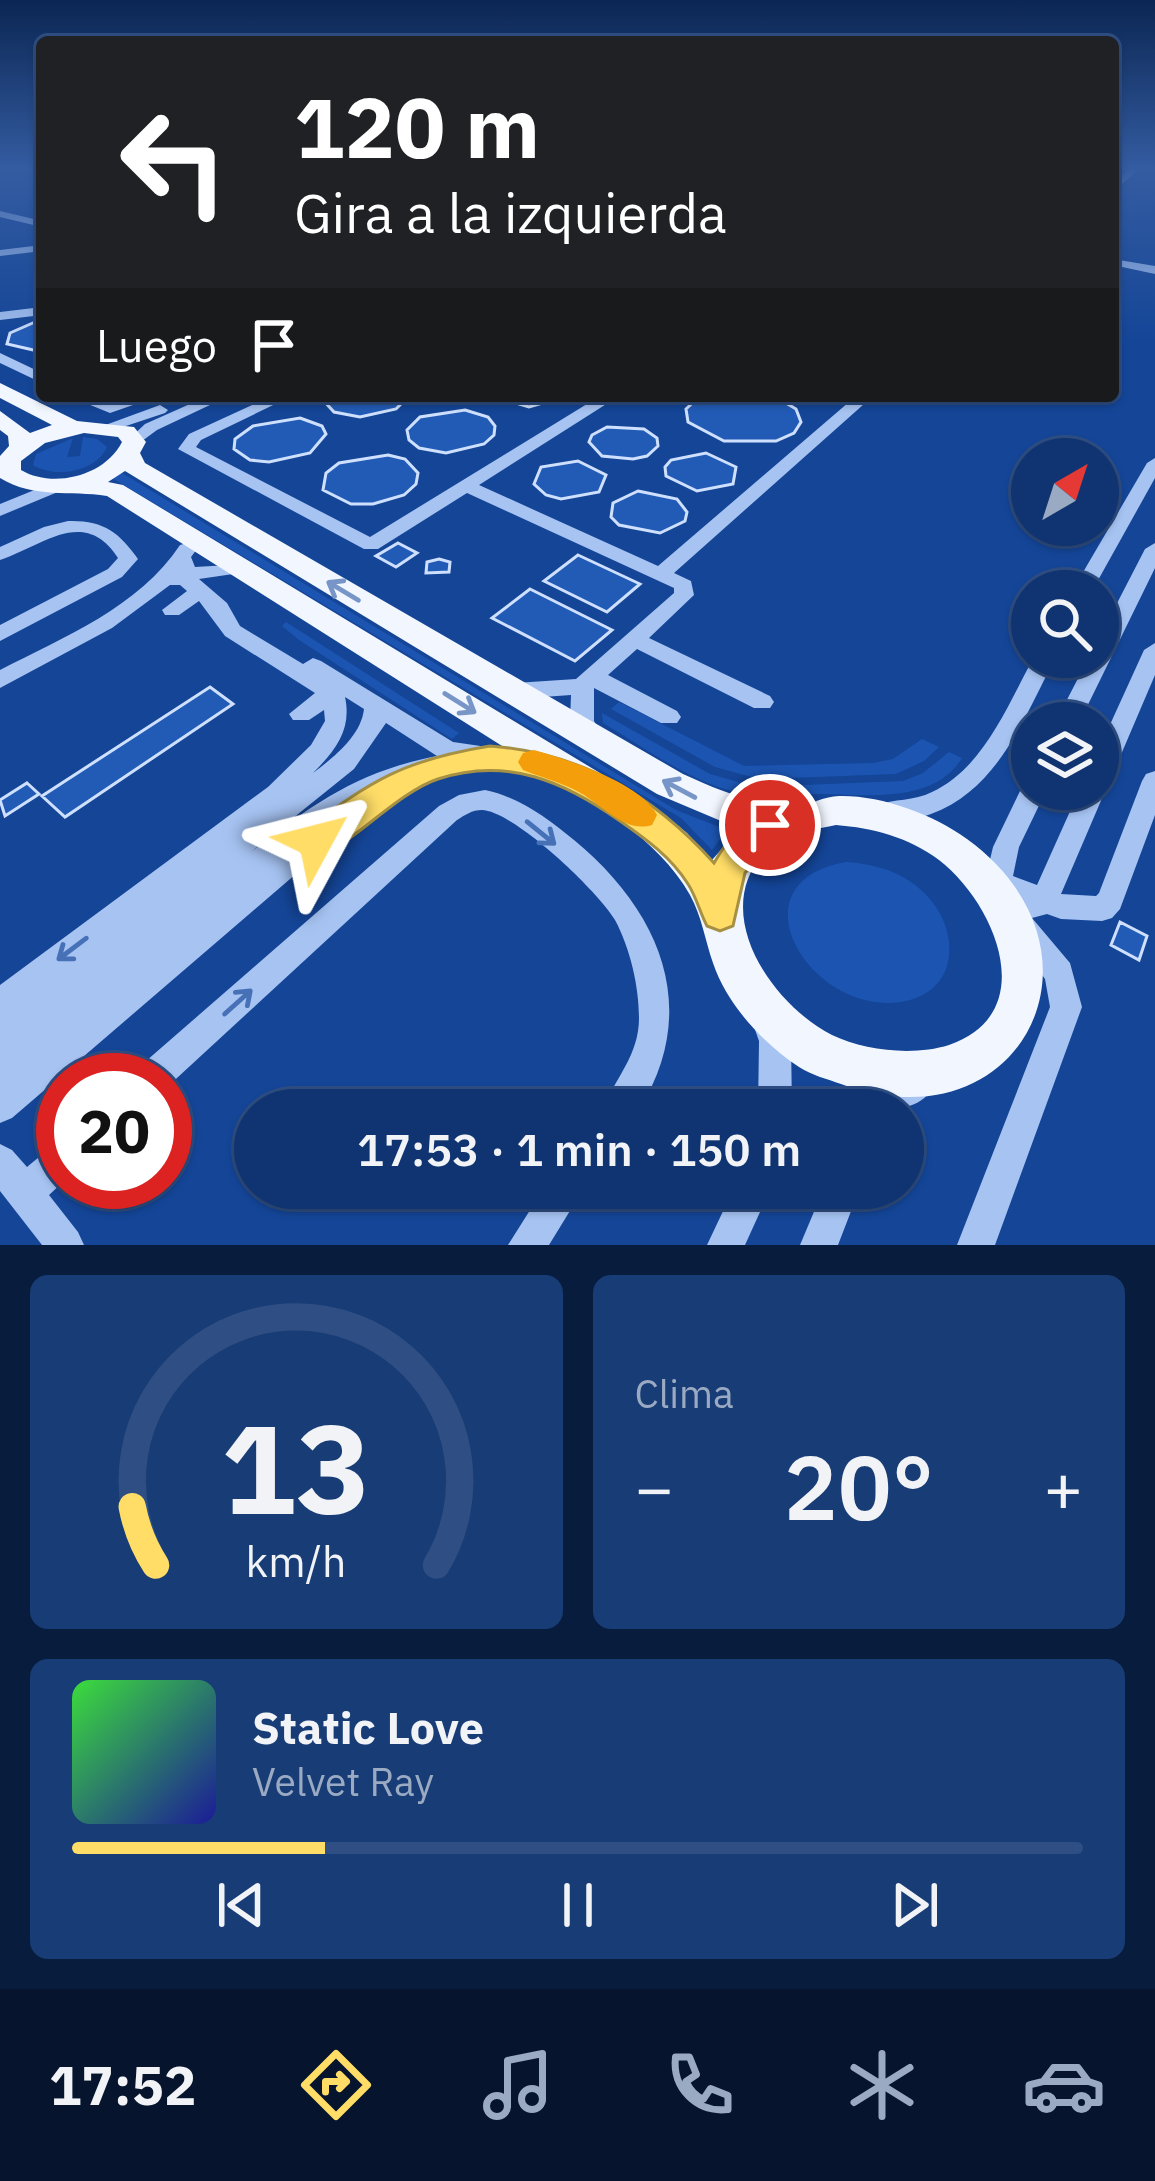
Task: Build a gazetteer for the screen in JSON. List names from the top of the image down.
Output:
{
  "north": "top right",
  "page": {
    "turn": ["120 m", "Gira a la izquierda"],
    "then": "Luego",
    "limit": "20",
    "trip": "17:53 · 1 min · 150 m",
    "tile": "Clima",
    "heat": ["−", "20°", "+"],
    "song": ["Static Love", "Velvet Ray"],
    "tabs": "17:52",
    "gauge": ["13", "km/h"]
  }
}
